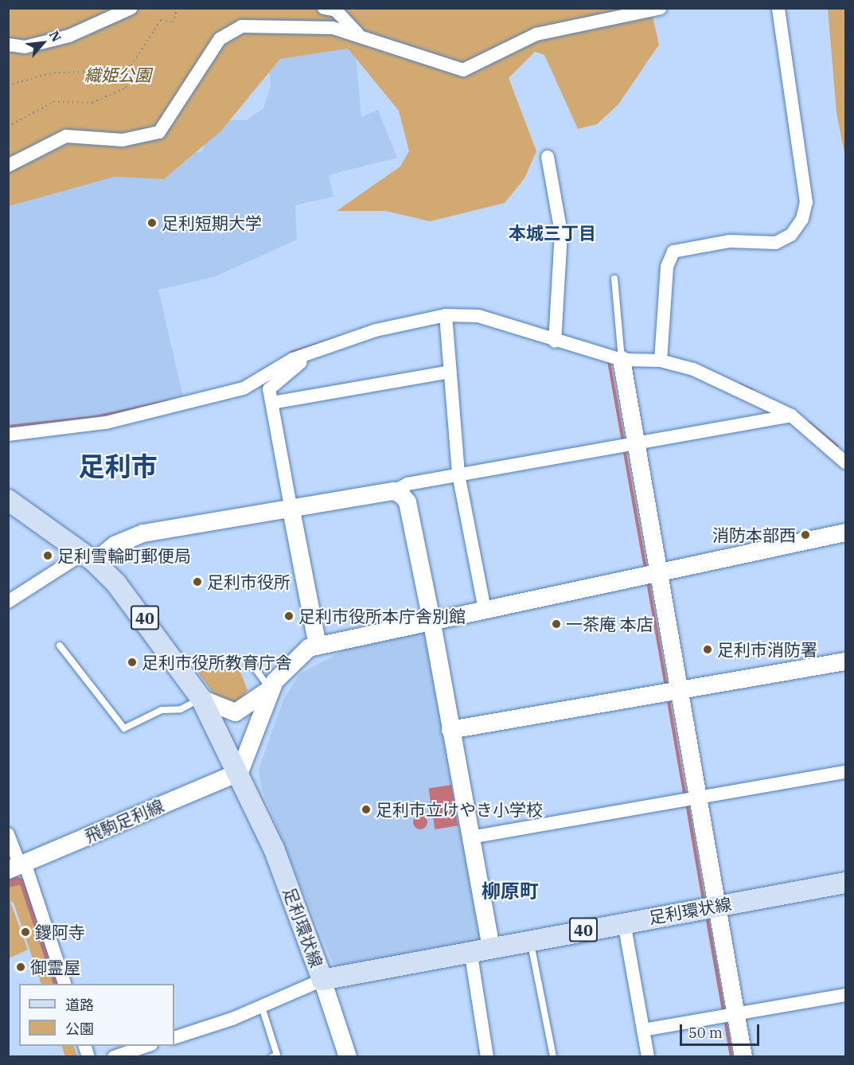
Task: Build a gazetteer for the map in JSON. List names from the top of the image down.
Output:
{
  "streets": {
    "main road": ["40", "足利環状線"],
    "street": ["飛駒足利線"]
  },
  "crossings": [
    ["飛駒足利線", "足利環状線"]
  ],
  "districts": ["本城三丁目", "足利市", "柳原町"],
  "parks": ["織姫公園"],
  "places": [
    "足利短期大学",
    "消防本部西",
    "足利雪輪町郵便局",
    "足利市役所",
    "足利市役所本庁舎別館",
    "一茶庵 本店",
    "足利市消防署",
    "足利市役所教育庁舎",
    "足利市立けやき小学校",
    "鑁阿寺",
    "御霊屋"
  ],
  "legend": ["道路", "公園"],
  "scale_bar": "50 m",
  "north": "top right"
}
